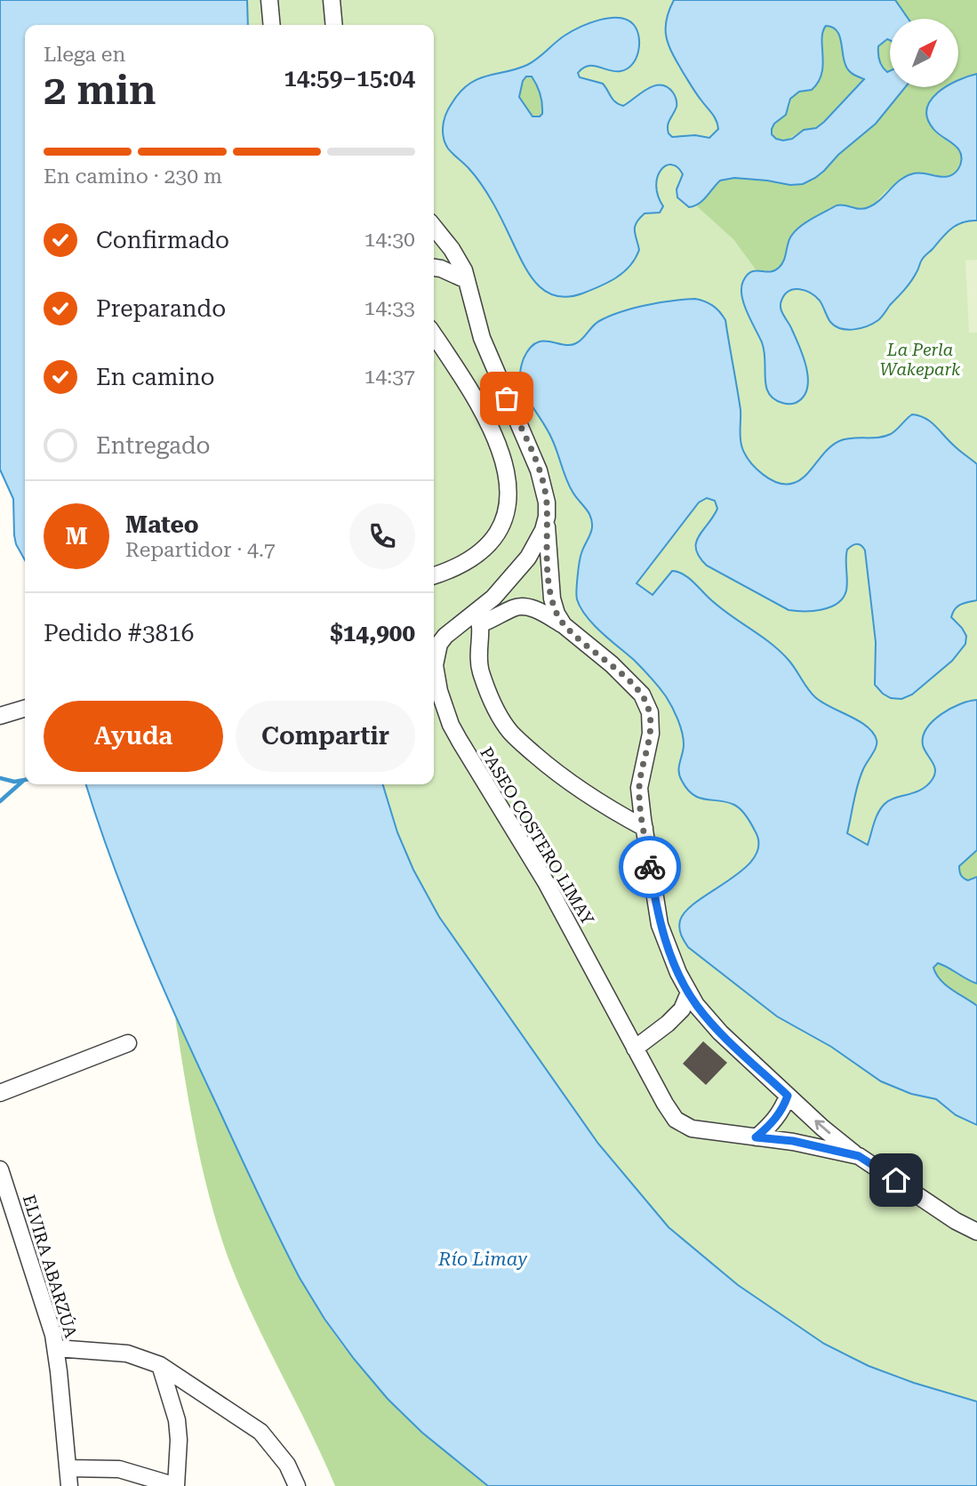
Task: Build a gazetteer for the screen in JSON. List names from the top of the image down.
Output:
{
  "streets": {
    "street": ["PASEO COSTERO LIMAY", "ELVIRA ABARZÚA"]
  },
  "water": ["Río Limay"],
  "parks": ["La Perla Wakepark"],
  "north": "top right",
  "page": {
    "heading": ["2 min", "Llega en", "14:59–15:04"],
    "panel": [
      "Mateo",
      "Repartidor · 4.7",
      "Pedido #3816",
      "$14,900"
    ],
    "bar": "En camino · 230 m",
    "list": [
      ["Confirmado", "14:30"],
      ["Preparando", "14:33"],
      ["En camino", "14:37"],
      "Entregado"
    ],
    "round": "M",
    "buttons": ["Ayuda", "Compartir"]
  }
}
